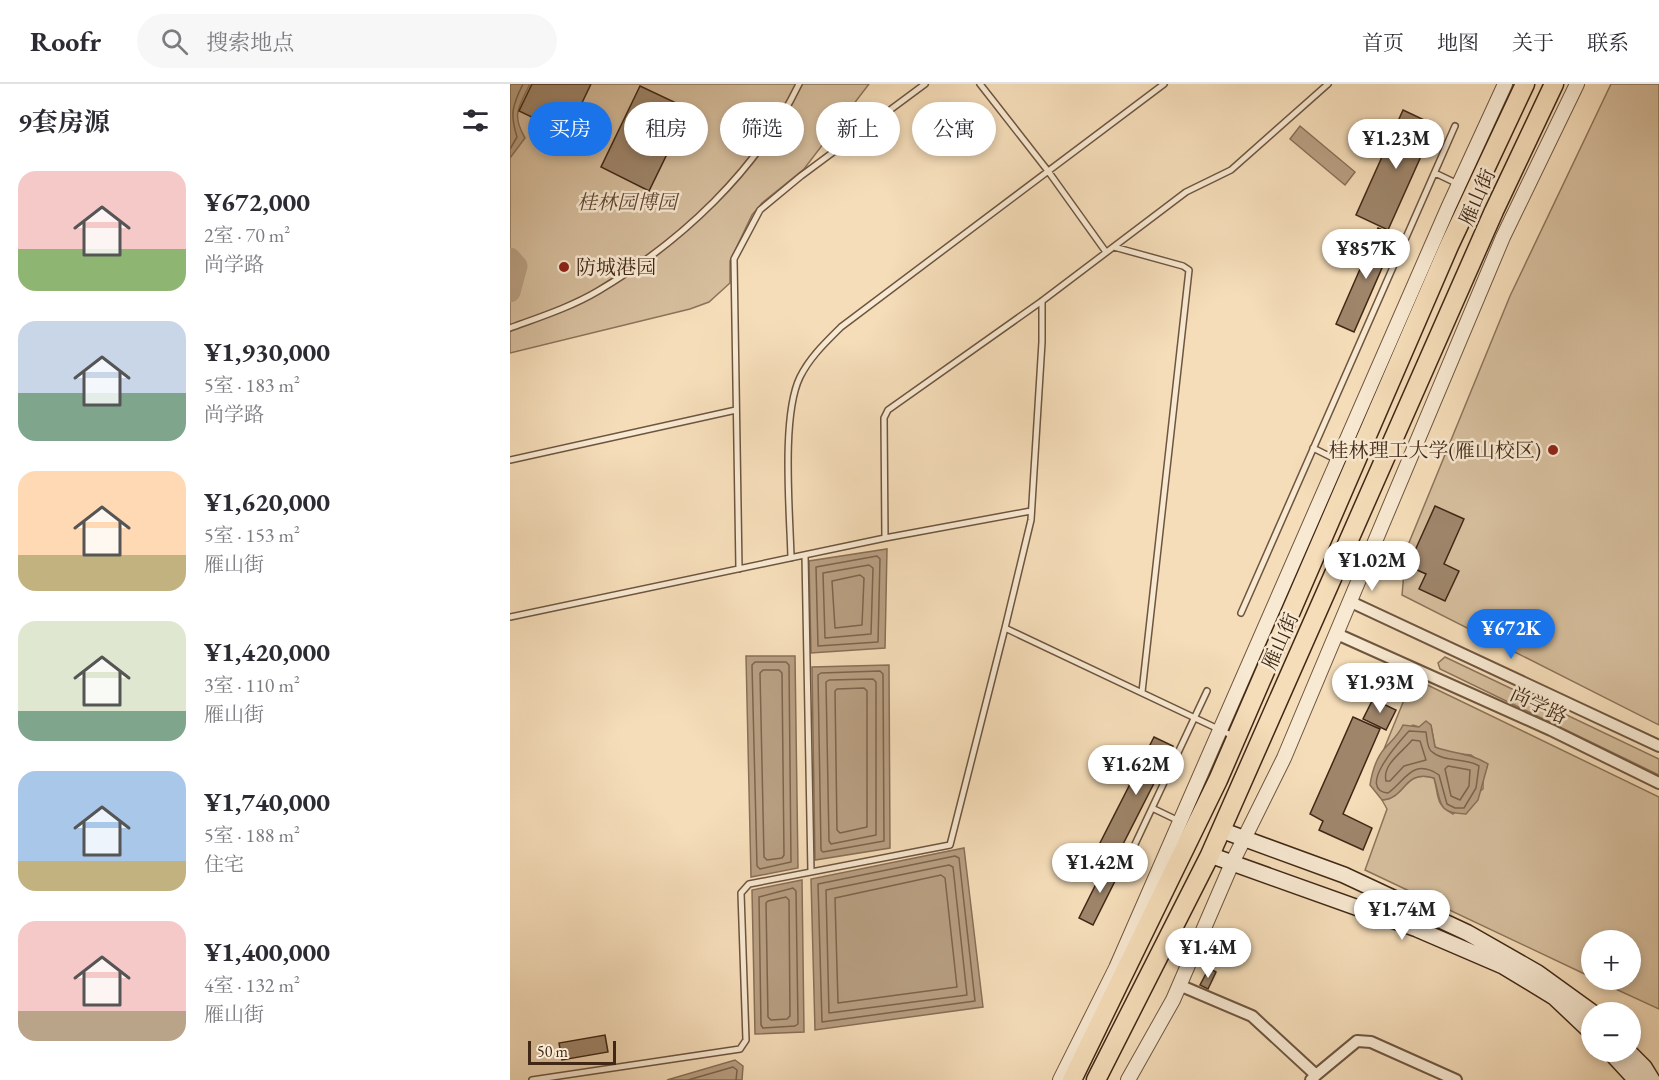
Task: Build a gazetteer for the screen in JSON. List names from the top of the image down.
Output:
{
  "streets": {
    "highway": ["雁山街"],
    "street": ["尚学路"]
  },
  "parks": ["桂林园博园"],
  "places": ["防城港园", "桂林理工大学(雁山校区)"],
  "scale_bar": "50 m",
  "page": {
    "header": "Roofr",
    "search": "搜索地点",
    "nav": [
      "首页",
      "地图",
      "关于",
      "联系"
    ],
    "heading": "9套房源",
    "chip": [
      "买房",
      "租房",
      "筛选",
      "新上",
      "公寓"
    ],
    "price": [
      "¥1.23M",
      "¥857K",
      "¥1.02M",
      "¥672K",
      "¥1.93M",
      "¥1.62M",
      "¥1.42M",
      "¥1.74M",
      "¥1.4M"
    ],
    "list": [
      {
        "name": "¥672,000",
        "note": "2室 · 70 m² · 尚学路"
      },
      {
        "name": "¥1,930,000",
        "note": "5室 · 183 m² · 尚学路"
      },
      {
        "name": "¥1,620,000",
        "note": "5室 · 153 m² · 雁山街"
      },
      {
        "name": "¥1,420,000",
        "note": "3室 · 110 m² · 雁山街"
      },
      {
        "name": "¥1,740,000",
        "note": "5室 · 188 m² · 住宅"
      },
      {
        "name": "¥1,400,000",
        "note": "4室 · 132 m² · 雁山街"
      }
    ],
    "map_buttons": ["+", "−"],
    "scale": "50 m"
  }
}
